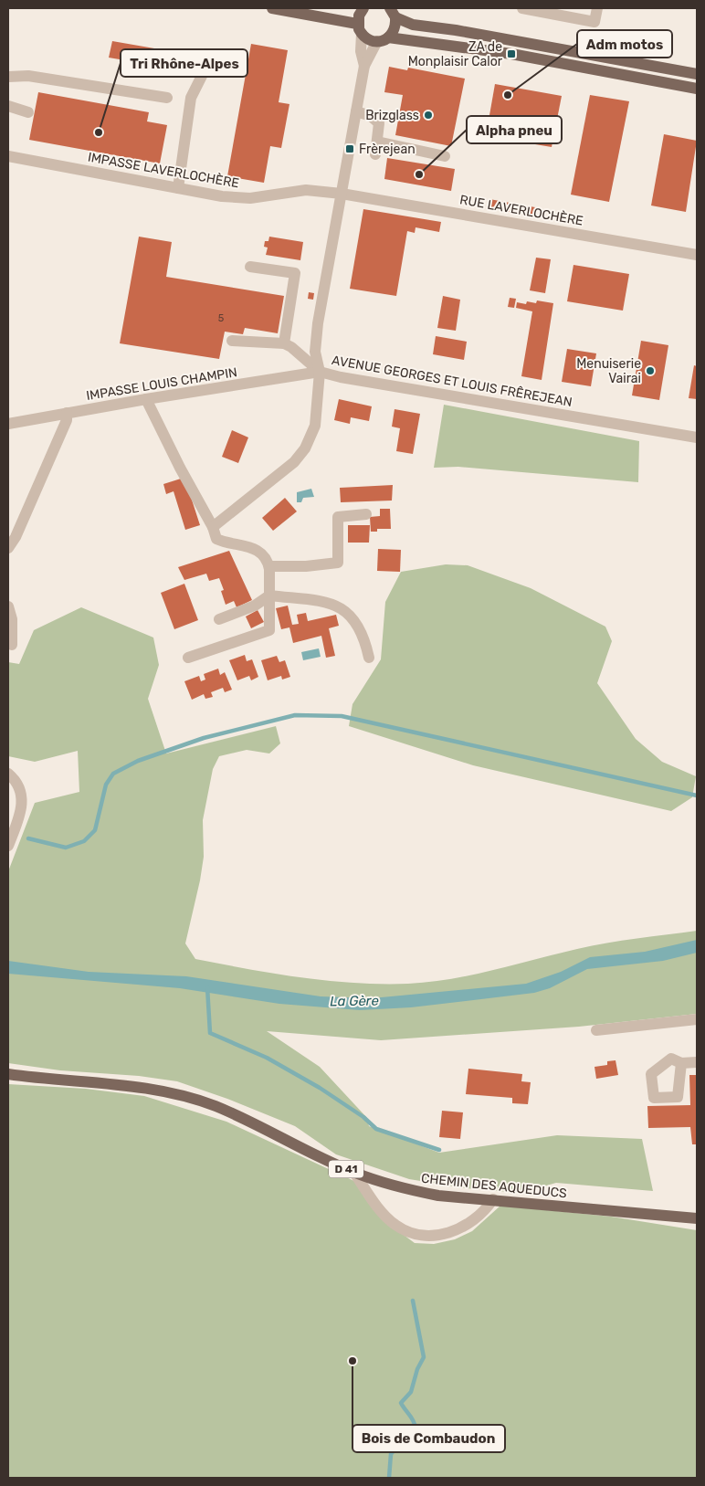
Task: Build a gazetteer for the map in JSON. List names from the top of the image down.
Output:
{
  "streets": {
    "main road": ["D 41", "CHEMIN DES AQUEDUCS"],
    "street": [
      "IMPASSE LAVERLOCHÈRE",
      "RUE LAVERLOCHÈRE",
      "AVENUE GEORGES ET LOUIS FRÊREJEAN",
      "IMPASSE LOUIS CHAMPIN"
    ]
  },
  "crossings": [
    ["IMPASSE LAVERLOCHÈRE", "RUE LAVERLOCHÈRE"],
    ["IMPASSE LAVERLOCHÈRE", "AVENUE GEORGES ET LOUIS FRÊREJEAN"],
    ["RUE LAVERLOCHÈRE", "AVENUE GEORGES ET LOUIS FRÊREJEAN"],
    ["AVENUE GEORGES ET LOUIS FRÊREJEAN", "IMPASSE LOUIS CHAMPIN"]
  ],
  "water": ["La Gère"],
  "places": {
    "transit": ["ZA de Monplaisir Calor", "Frèrejean"],
    "other": [
      "Adm motos",
      "Brizglass",
      "Tri Rhône-Alpes",
      "Alpha pneu",
      "Menuiserie Vairai",
      "Bois de Combaudon"
    ]
  },
  "house_numbers": ["5"]
}
